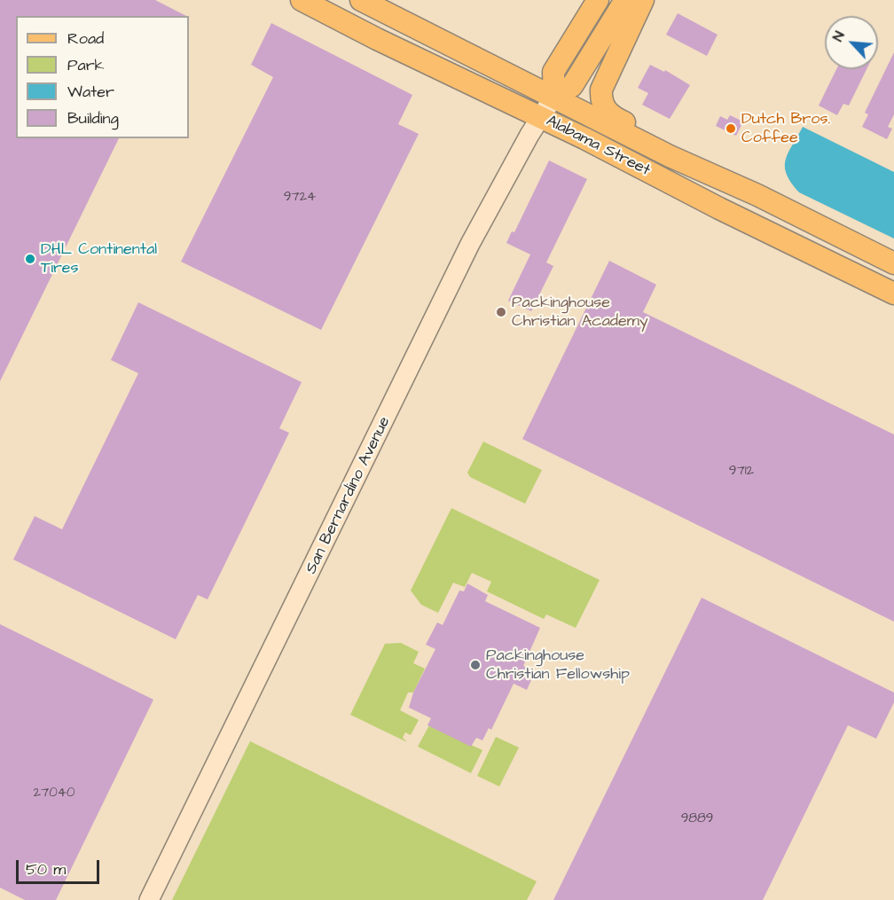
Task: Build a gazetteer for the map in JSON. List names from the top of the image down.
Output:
{
  "streets": {
    "main road": ["Alabama Street", "San Bernardino Avenue"]
  },
  "crossings": [
    ["Alabama Street", "San Bernardino Avenue"]
  ],
  "places": [
    "Dutch Bros. Coffee",
    "DHL Continental Tires",
    "Packinghouse Christian Academy",
    "Packinghouse Christian Fellowship"
  ],
  "house_numbers": [
    "9724",
    "9712",
    "27040",
    "9889"
  ],
  "legend": [
    "Road",
    "Park",
    "Water",
    "Building"
  ],
  "scale_bar": "50 m",
  "north": "top left"
}
